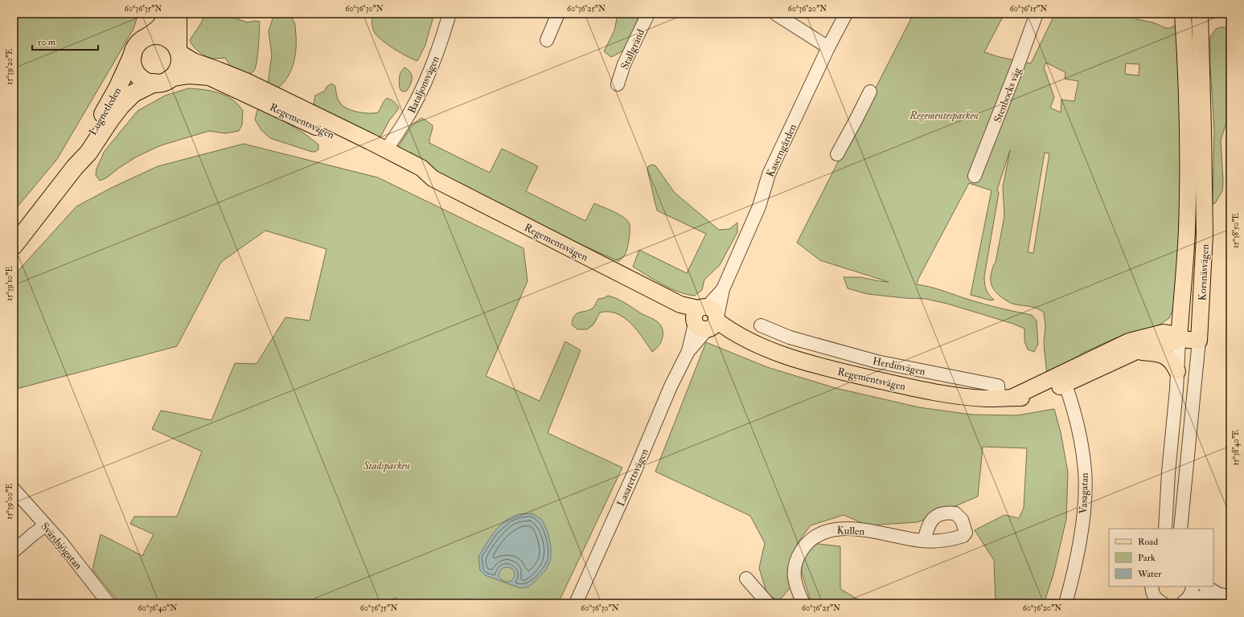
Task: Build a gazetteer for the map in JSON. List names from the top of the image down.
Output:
{
  "streets": {
    "highway": ["Lugnetleden"],
    "main road": ["Regementsvägen", "Korsnäsvägen"],
    "street": [
      "Stallgränd",
      "Bataljonsvägen",
      "Stenbocks väg",
      "Kaserngården",
      "Herdinvägen",
      "Lasarettsvägen",
      "Vasagatan",
      "Kullen",
      "Svärdsjögatan"
    ]
  },
  "crossings": [
    ["Bataljonsvägen", "Regementsvägen"],
    ["Lugnetleden", "Regementsvägen"],
    ["Regementsvägen", "Kaserngården"],
    ["Regementsvägen", "Korsnäsvägen"],
    ["Regementsvägen", "Herdinvägen"],
    ["Regementsvägen", "Lasarettsvägen"],
    ["Regementsvägen", "Vasagatan"],
    ["Kaserngården", "Lasarettsvägen"]
  ],
  "parks": ["Regementesparken", "Stadsparken"],
  "legend": ["Road", "Park", "Water"],
  "scale_bar": "50 m",
  "coordinates": [
    "60°36'35\"N",
    "60°36'30\"N",
    "60°36'25\"N",
    "60°36'20\"N",
    "60°36'15\"N",
    "15°39'20\"E",
    "15°38'50\"E",
    "15°39'10\"E",
    "15°38'40\"E",
    "15°39'00\"E",
    "60°36'40\"N"
  ]
}
